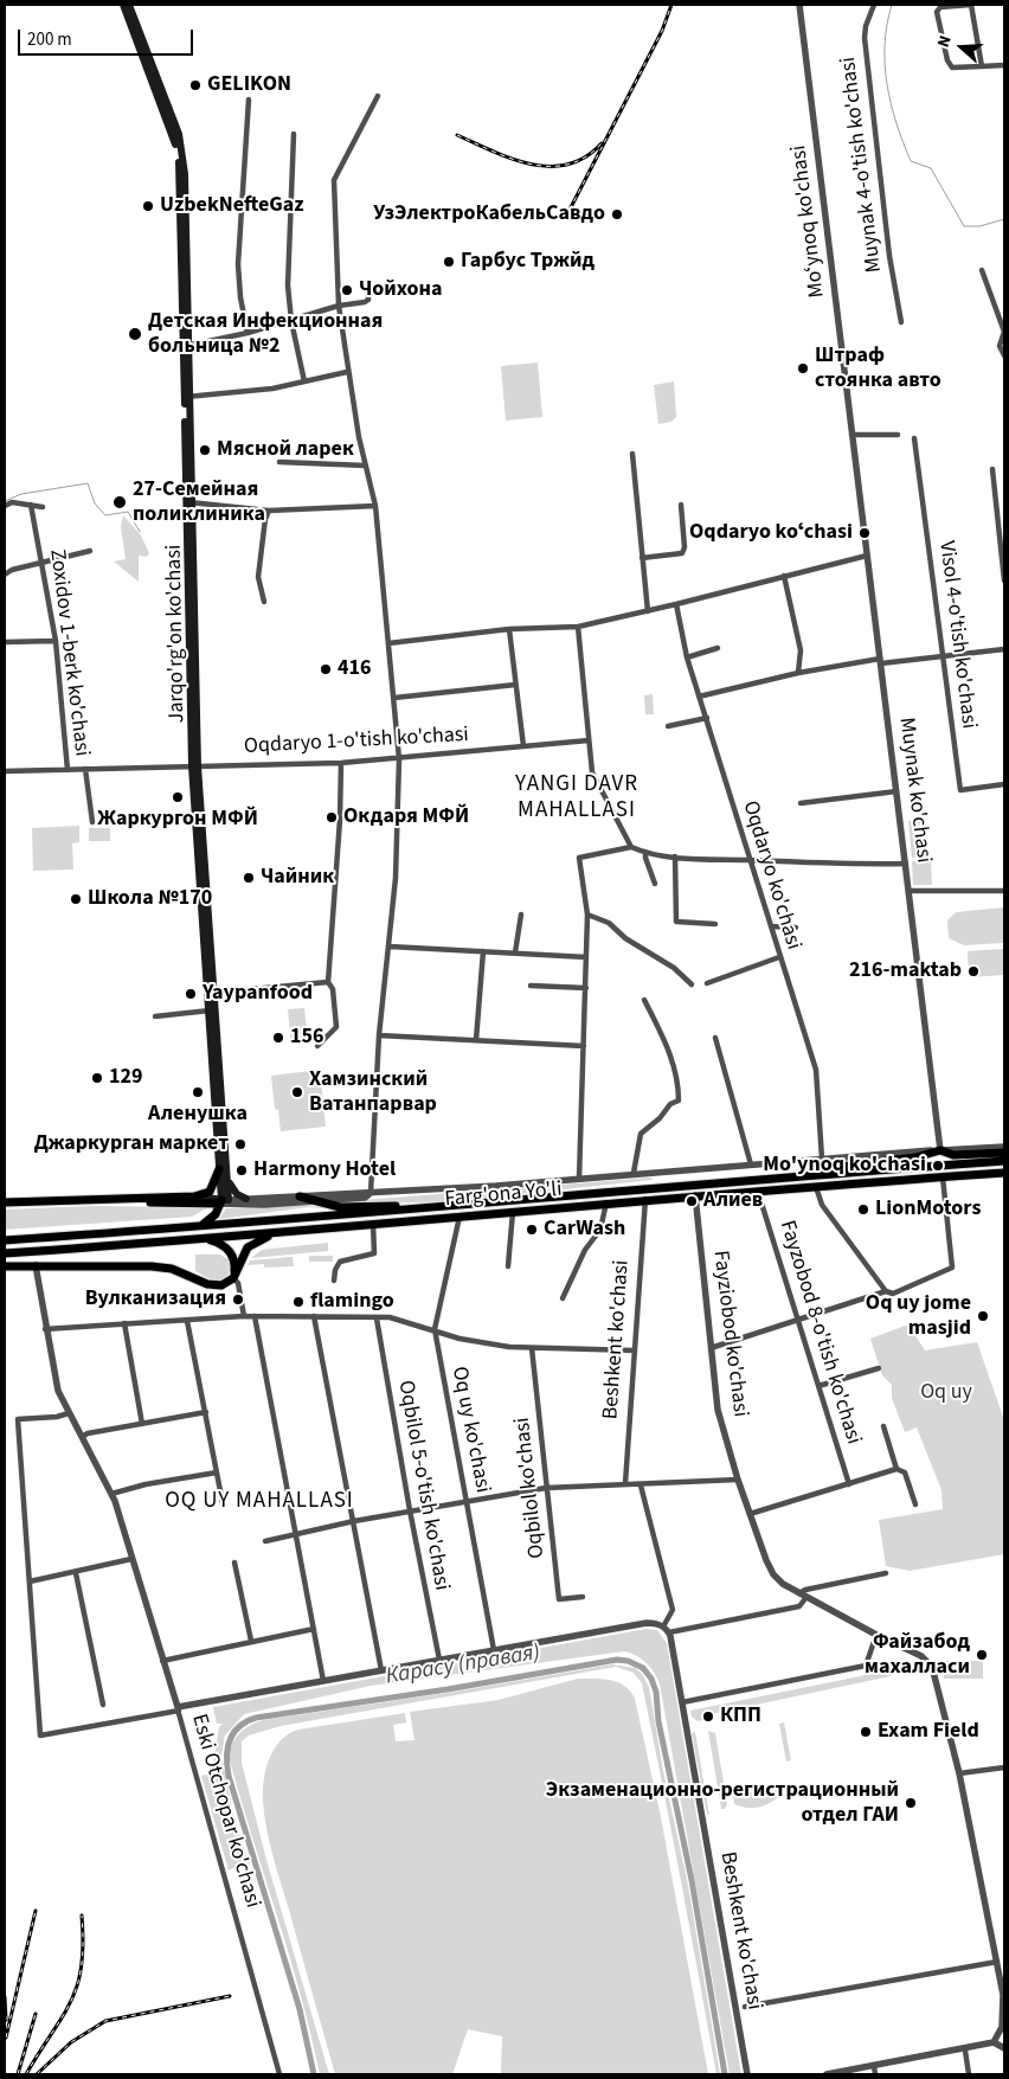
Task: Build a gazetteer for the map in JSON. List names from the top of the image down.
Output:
{
  "streets": {
    "main road": ["Jarqo'rg'on ko'chasi", "Farg'ona Yo'li"],
    "street": [
      "Muynak 4-o'tish ko'chasi",
      "Moʻynoq ko'chasi",
      "Visol 4-o'tish ko'chasi",
      "Zoxidov 1-berk ko'chasi",
      "Oqdaryo 1-o'tish ko'chasi",
      "Muynak ko'chasi",
      "Oqdaryo ko'chasi",
      "Fayzobod 8-o'tish ko'chasi",
      "Fayziobod ko'chasi",
      "Beshkent ko'chasi",
      "Oq uy ko'chasi",
      "Oqbilol 5-o'tish ko'chasi",
      "Oqbilol ko'chasi",
      "Eski Otchopar ko'chasi"
    ]
  },
  "crossings": [
    ["Moʻynoq ko'chasi", "Muynak ko'chasi"],
    ["Jarqo'rg'on ko'chasi", "Oqdaryo 1-o'tish ko'chasi"],
    ["Jarqo'rg'on ko'chasi", "Farg'ona Yo'li"],
    ["Zoxidov 1-berk ko'chasi", "Oqdaryo 1-o'tish ko'chasi"],
    ["Muynak ko'chasi", "Farg'ona Yo'li"],
    ["Oqdaryo ko'chasi", "Farg'ona Yo'li"],
    ["Farg'ona Yo'li", "Fayzobod 8-o'tish ko'chasi"],
    ["Farg'ona Yo'li", "Fayziobod ko'chasi"],
    ["Farg'ona Yo'li", "Beshkent ko'chasi"],
    ["Farg'ona Yo'li", "Oq uy ko'chasi"]
  ],
  "districts": ["YANGI DAVR MAHALLASI", "OQ UY MAHALLASI"],
  "water": ["Карасу (правая)"],
  "parks": ["Oq uy"],
  "places": [
    "GELIKON",
    "UzbekNefteGaz",
    "УзЭлектроКабельСавдо",
    "Гарбус Тржйд",
    "Чойхона",
    "Детская Инфекционная больница №2",
    "Штраф стоянка авто",
    "Мясной ларек",
    "27-Семейная поликлиника",
    "Oqdaryo koʻchasi",
    "416",
    "Жаркургон МФЙ",
    "Окдаря МФЙ",
    "Чайник",
    "Школа №170",
    "216-maktab",
    "Yaypanfood",
    "156",
    "129",
    "Аленушка",
    "Хамзинский Ватанпарвар",
    "Джаркурган маркет",
    "Mo'ynoq ko'chasi",
    "Harmony Hotel",
    "Алиев",
    "LionMotors",
    "CarWash",
    "Вулканизация",
    "flamingo",
    "Oq uy jome masjid",
    "Файзабод махалласи",
    "КПП",
    "Exam Field",
    "Экзаменационно-регистрационный отдел ГАИ"
  ],
  "scale_bar": "200 m",
  "north": "left"
}
